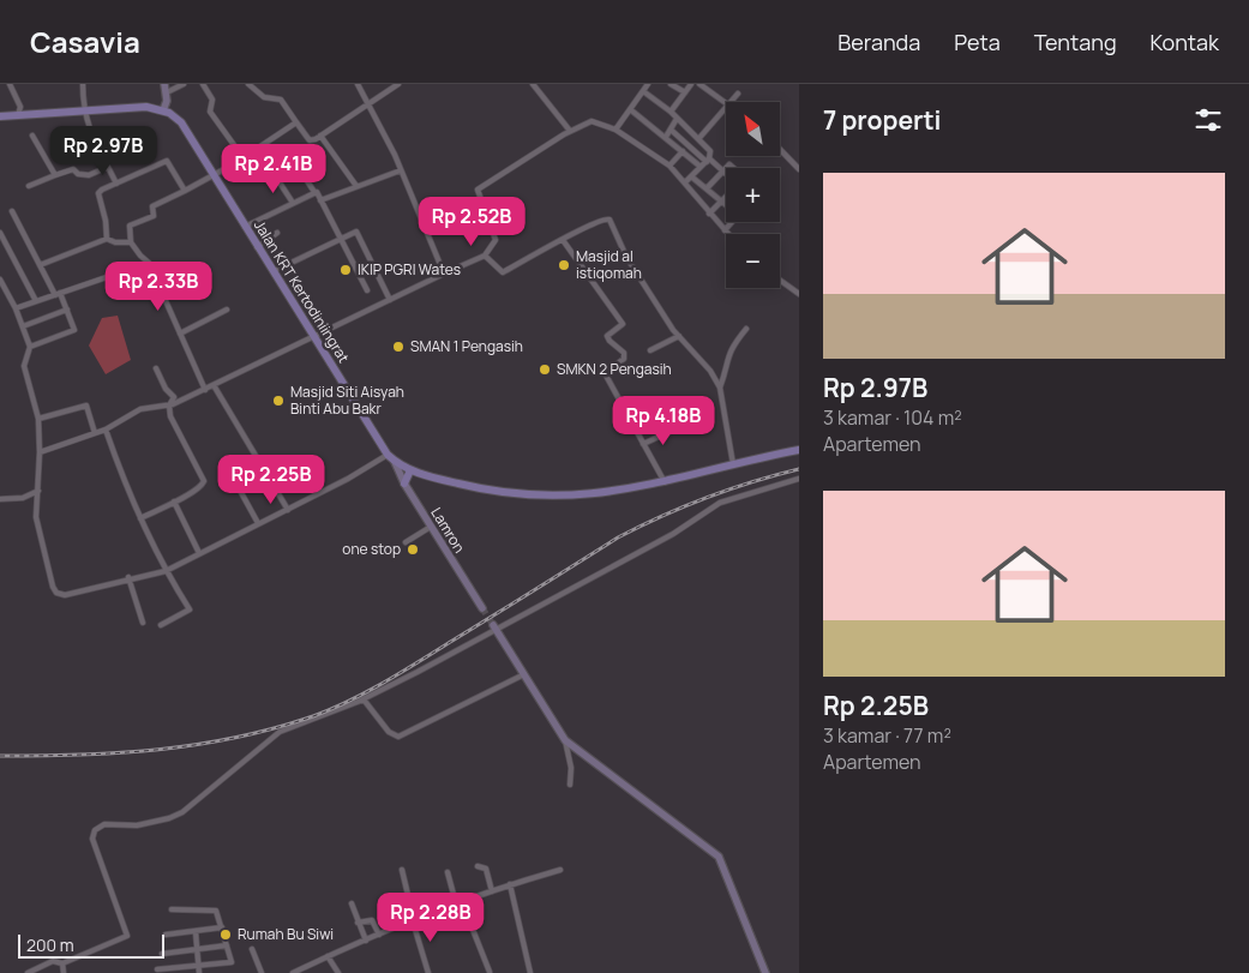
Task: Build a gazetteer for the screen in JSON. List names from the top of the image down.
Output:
{
  "streets": {
    "main road": ["Jalan KRT Kertodiniingrat"],
    "street": ["Lamron"]
  },
  "crossings": [
    ["Jalan KRT Kertodiniingrat", "Lamron"]
  ],
  "places": [
    "Masjid al istiqomah",
    "IKIP PGRI Wates",
    "SMAN 1 Pengasih",
    "SMKN 2 Pengasih",
    "Masjid Siti Aisyah Binti Abu Bakr",
    "one stop",
    "Rumah Bu Siwi"
  ],
  "scale_bar": "200 m",
  "north": "top left",
  "page": {
    "header": "Casavia",
    "nav": [
      "Beranda",
      "Peta",
      "Tentang",
      "Kontak"
    ],
    "heading": "7 properti",
    "map_buttons": ["+", "−"],
    "price": [
      "Rp 2.97B",
      "Rp 2.41B",
      "Rp 2.52B",
      "Rp 2.33B",
      "Rp 4.18B",
      "Rp 2.25B",
      "Rp 2.28B"
    ],
    "list": [
      {
        "name": "Rp 2.97B",
        "note": "3 kamar · 104 m² · Apartemen"
      },
      {
        "name": "Rp 2.25B",
        "note": "3 kamar · 77 m² · Apartemen"
      }
    ],
    "scale": "200 m"
  }
}
